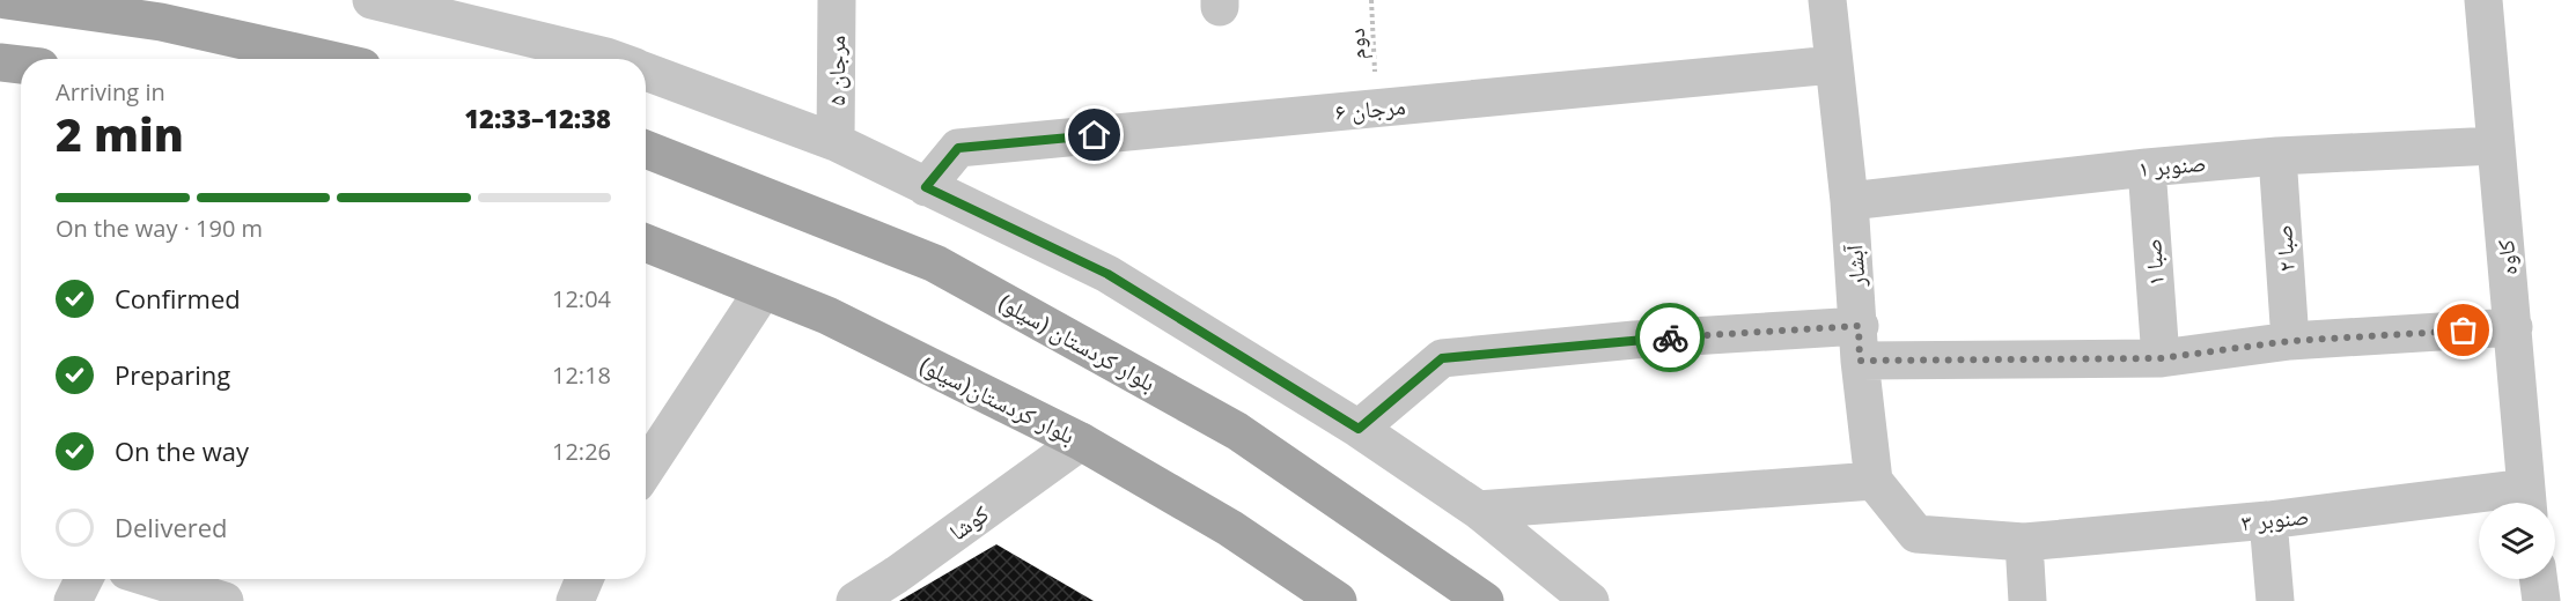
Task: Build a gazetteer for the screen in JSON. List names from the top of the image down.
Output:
{
  "streets": {
    "main road": ["بلوار کردستان (سیلو)", "بلوار کردستان(سیلو)"],
    "street": [
      "مرجان ۵",
      "مرجان ۶",
      "صنوبر ۱",
      "صبا ۲",
      "کاوه",
      "صبا ۱",
      "آبشار",
      "صنوبر ۳",
      "کوشا"
    ],
    "path": ["دوم"]
  },
  "crossings": [
    ["مرجان ۶", "آبشار"],
    ["صنوبر ۱", "صبا ۲"],
    ["صنوبر ۱", "کاوه"],
    ["صنوبر ۱", "صبا ۱"],
    ["صنوبر ۱", "آبشار"],
    ["کاوه", "صنوبر ۳"],
    ["بلوار کردستان(سیلو)", "کوشا"]
  ],
  "page": {
    "heading": ["2 min", "Arriving in", "12:33–12:38"],
    "bar": "On the way · 190 m",
    "list": [
      ["Confirmed", "12:04"],
      ["Preparing", "12:18"],
      ["On the way", "12:26"],
      "Delivered"
    ]
  }
}
